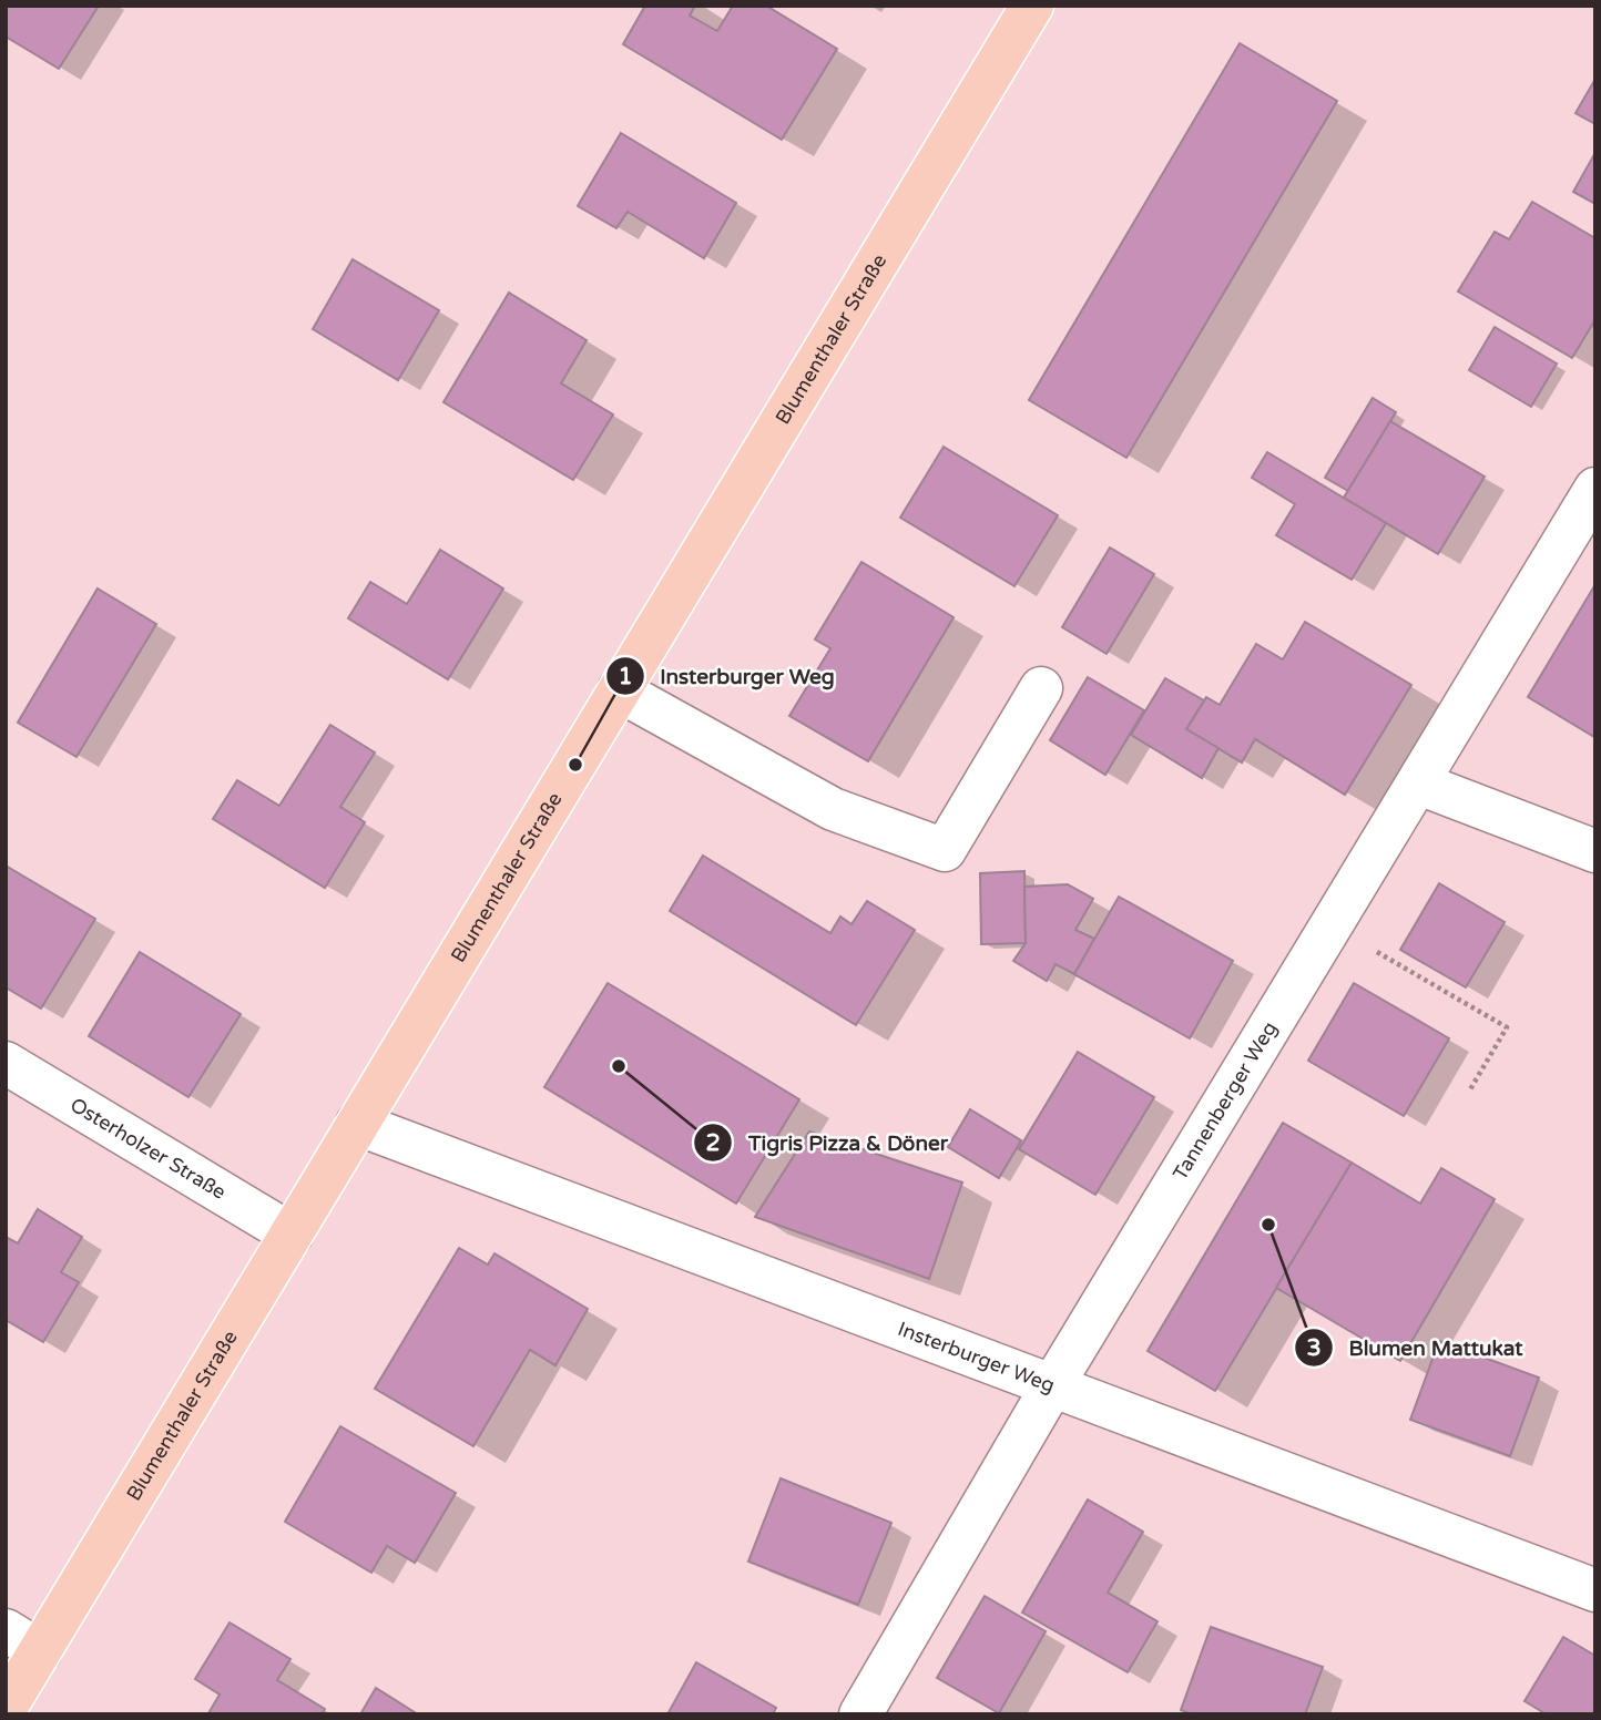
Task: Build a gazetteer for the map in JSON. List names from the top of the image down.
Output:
{
  "streets": {
    "main road": ["Blumenthaler Straße"],
    "street": ["Tannenberger Weg", "Osterholzer Straße", "Insterburger Weg"]
  },
  "crossings": [
    ["Blumenthaler Straße", "Osterholzer Straße"],
    ["Blumenthaler Straße", "Insterburger Weg"],
    ["Tannenberger Weg", "Insterburger Weg"]
  ],
  "places": ["Insterburger Weg", "Tigris Pizza & Döner", "Blumen Mattukat"]
}
